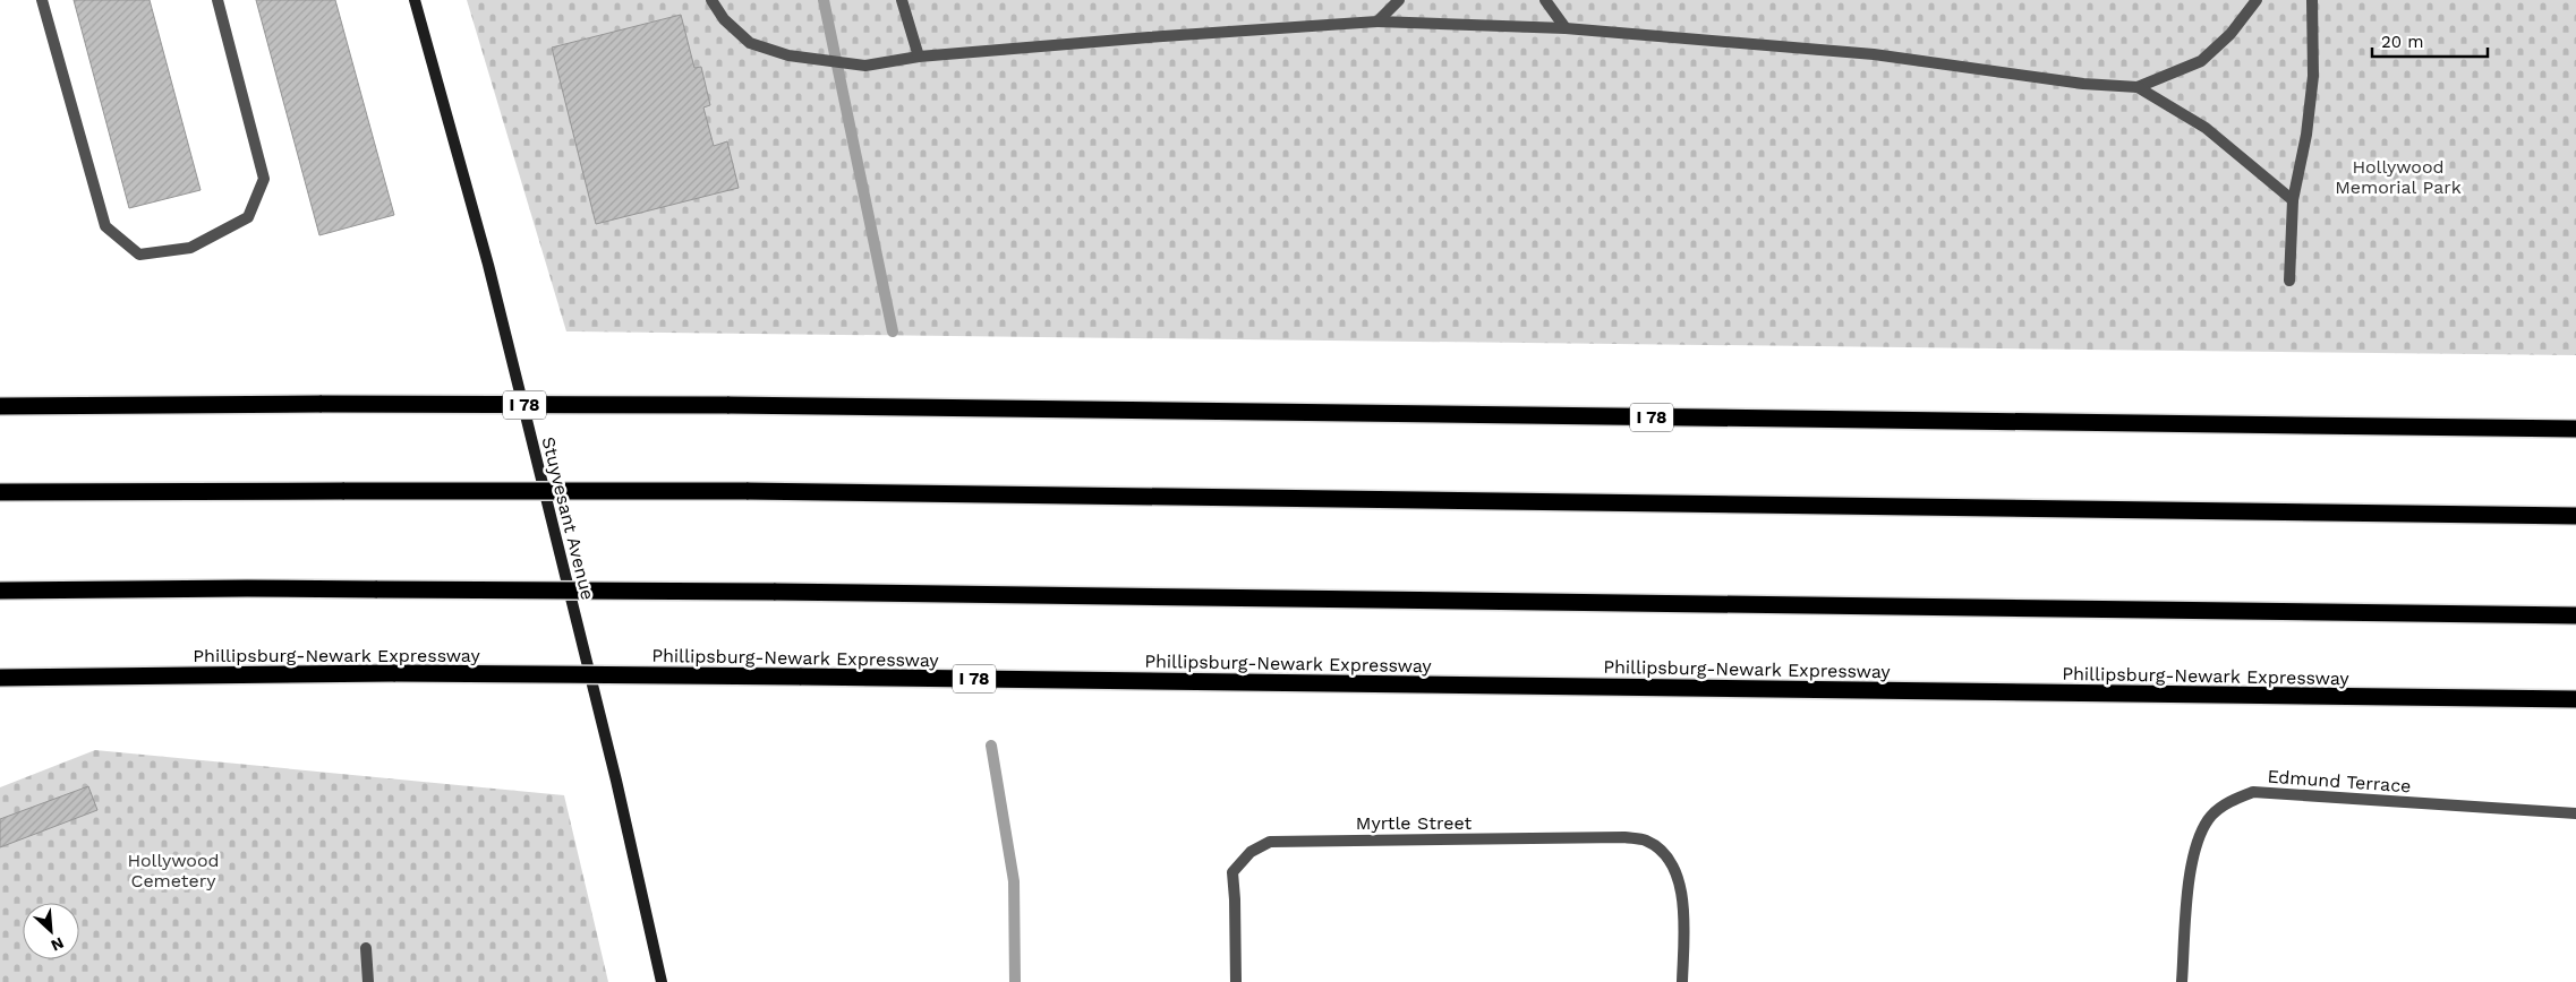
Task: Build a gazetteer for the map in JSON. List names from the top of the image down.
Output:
{
  "streets": {
    "highway": ["I 78", "Phillipsburg-Newark Expressway"],
    "main road": ["Stuyvesant Avenue"],
    "street": ["Edmund Terrace", "Myrtle Street"]
  },
  "parks": ["Hollywood Memorial Park", "Hollywood Cemetery"],
  "scale_bar": "20 m",
  "north": "bottom right"
}
